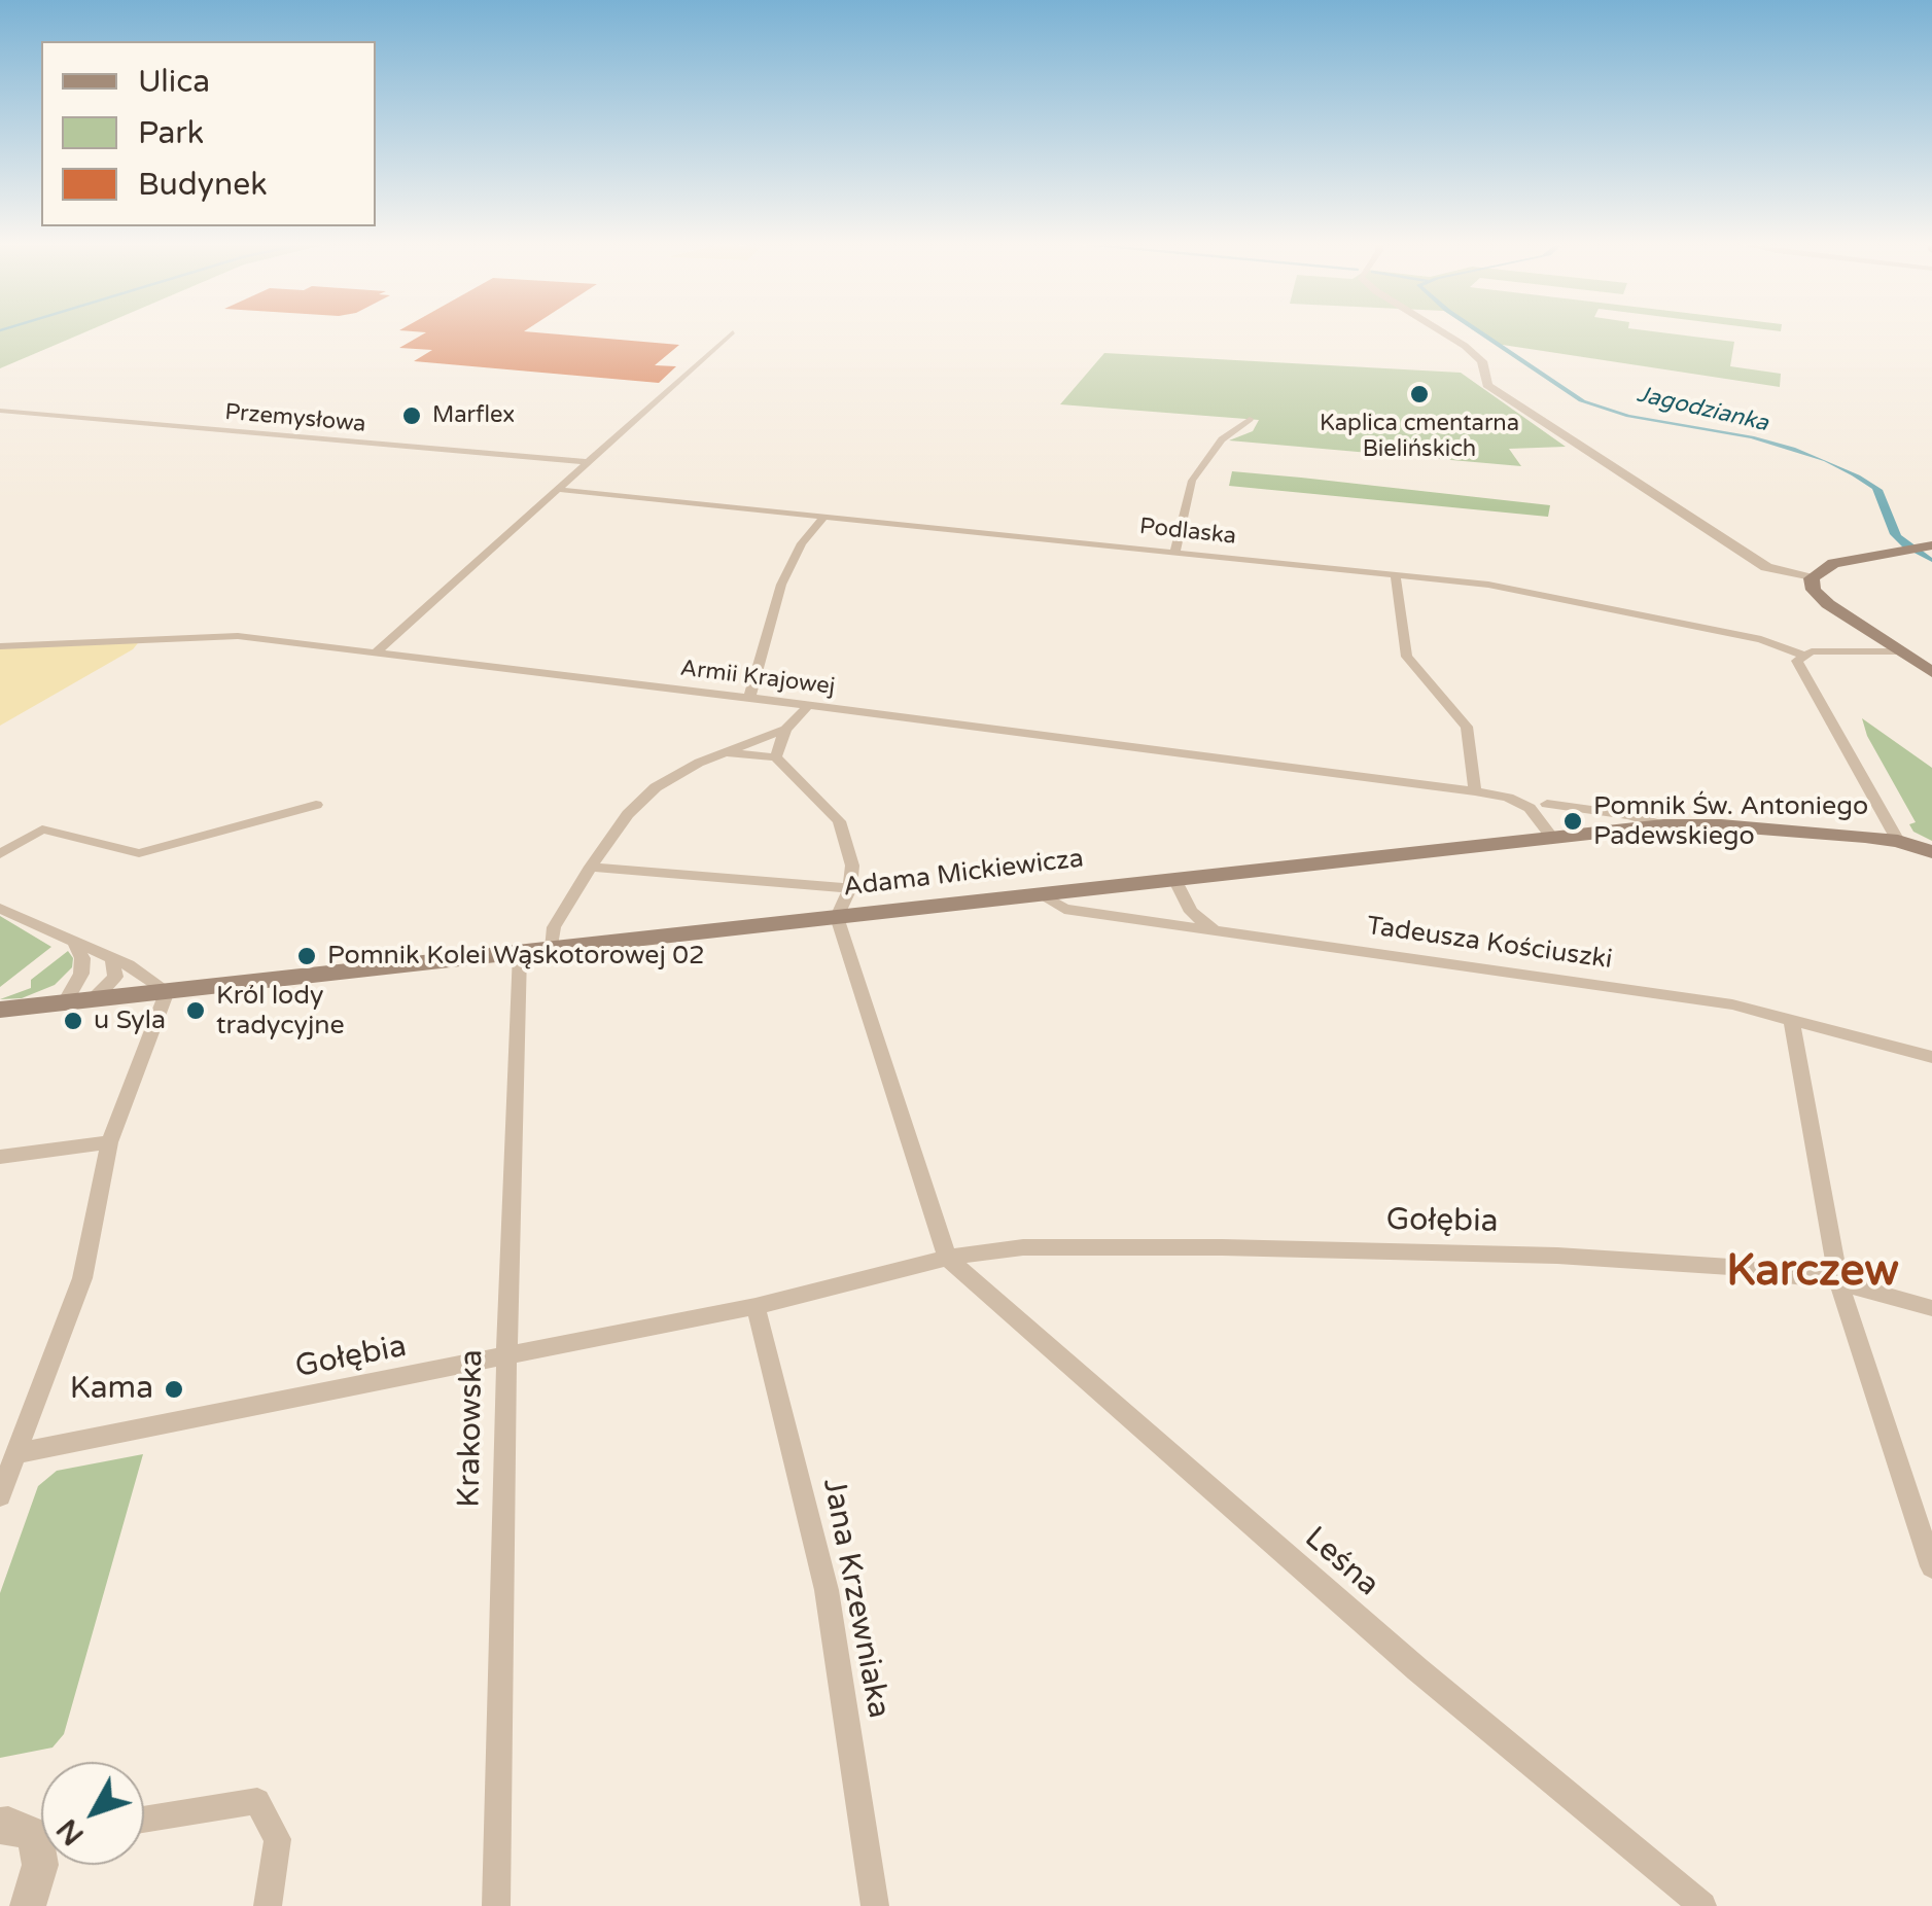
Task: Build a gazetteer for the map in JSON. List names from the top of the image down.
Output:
{
  "streets": {
    "main road": ["Adama Mickiewicza"],
    "street": [
      "Przemysłowa",
      "Podlaska",
      "Armii Krajowej",
      "Tadeusza Kościuszki",
      "Gołębia",
      "Krakowska",
      "Leśna",
      "Jana Krzewniaka"
    ]
  },
  "crossings": [
    ["Armii Krajowej", "Adama Mickiewicza"],
    ["Adama Mickiewicza", "Tadeusza Kościuszki"],
    ["Adama Mickiewicza", "Krakowska"],
    ["Gołębia", "Krakowska"],
    ["Gołębia", "Leśna"],
    ["Gołębia", "Jana Krzewniaka"]
  ],
  "districts": ["Karczew"],
  "water": ["Jagodzianka"],
  "places": [
    "Kaplica cmentarna Bielińskich",
    "Marflex",
    "Pomnik Św. Antoniego Padewskiego",
    "Pomnik Kolei Wąskotorowej 02",
    "Król lody tradycyjne",
    "u Syla",
    "Kama"
  ],
  "legend": ["Ulica", "Park", "Budynek"],
  "north": "bottom left"
}
